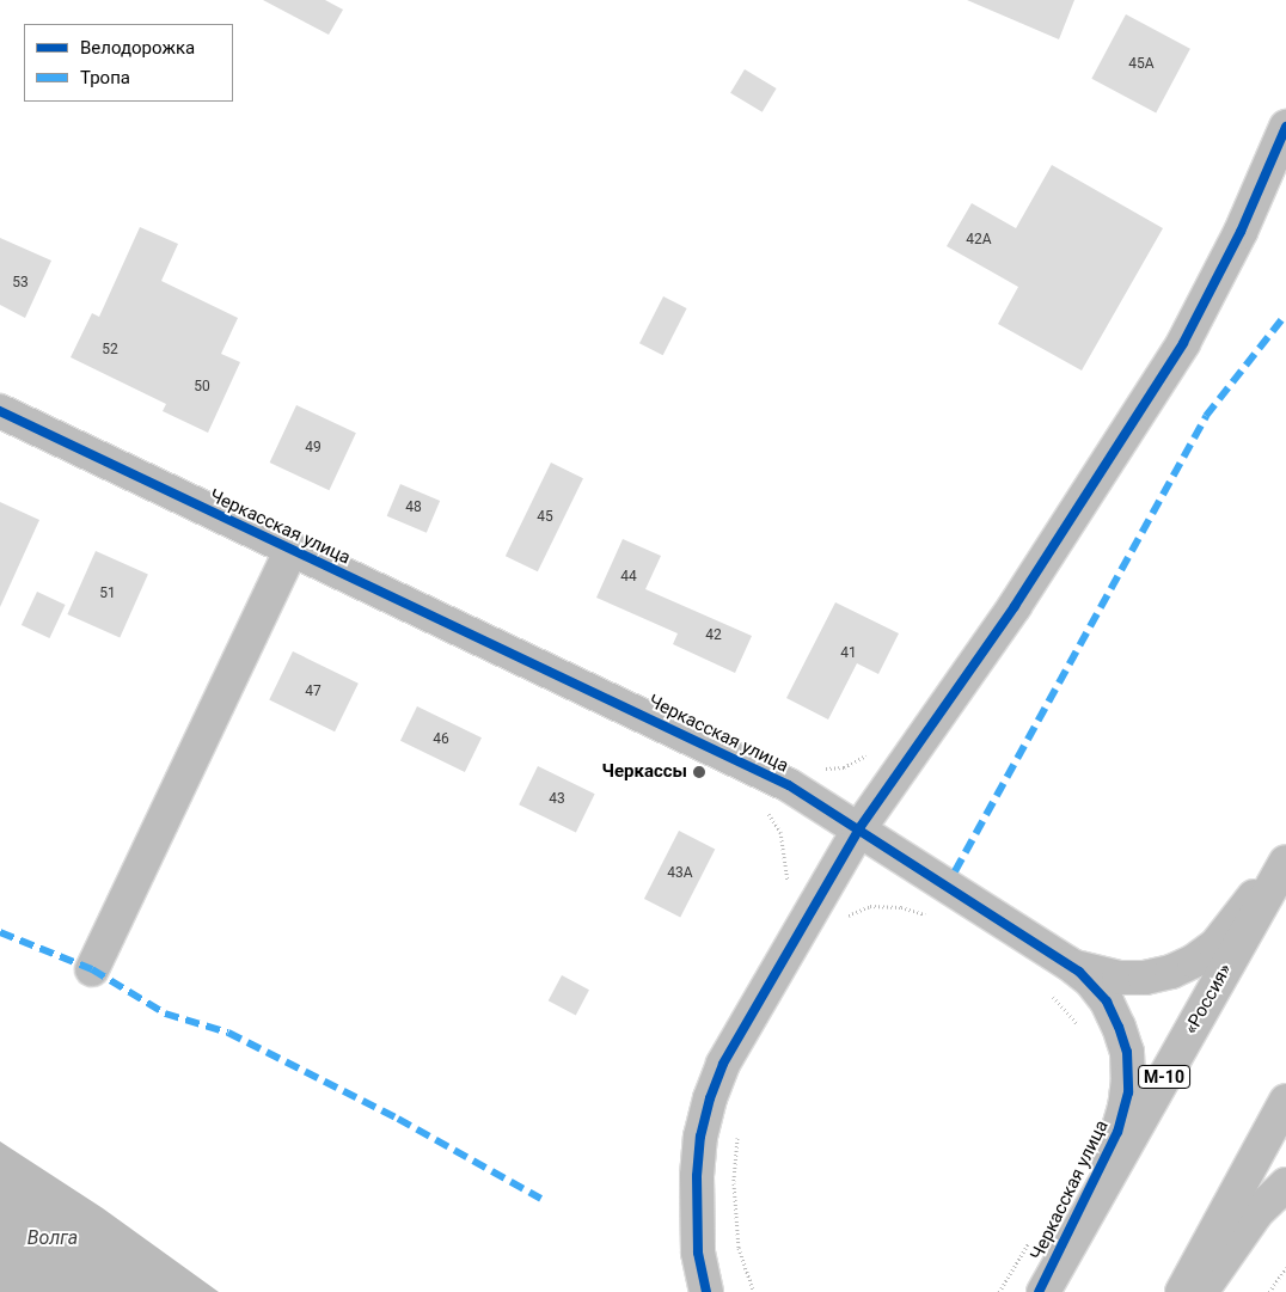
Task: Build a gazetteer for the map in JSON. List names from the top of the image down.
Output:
{
  "streets": {
    "main road": ["Черкасская улица", "«Россия»", "М-10"]
  },
  "crossings": [
    ["Черкасская улица", "«Россия»"]
  ],
  "water": ["Волга"],
  "places": ["Черкассы"],
  "house_numbers": [
    "45А",
    "42А",
    "53",
    "52",
    "50",
    "49",
    "48",
    "45",
    "44",
    "51",
    "42",
    "41",
    "47",
    "46",
    "43",
    "43А"
  ],
  "legend": ["Велодорожка", "Тропа"]
}
